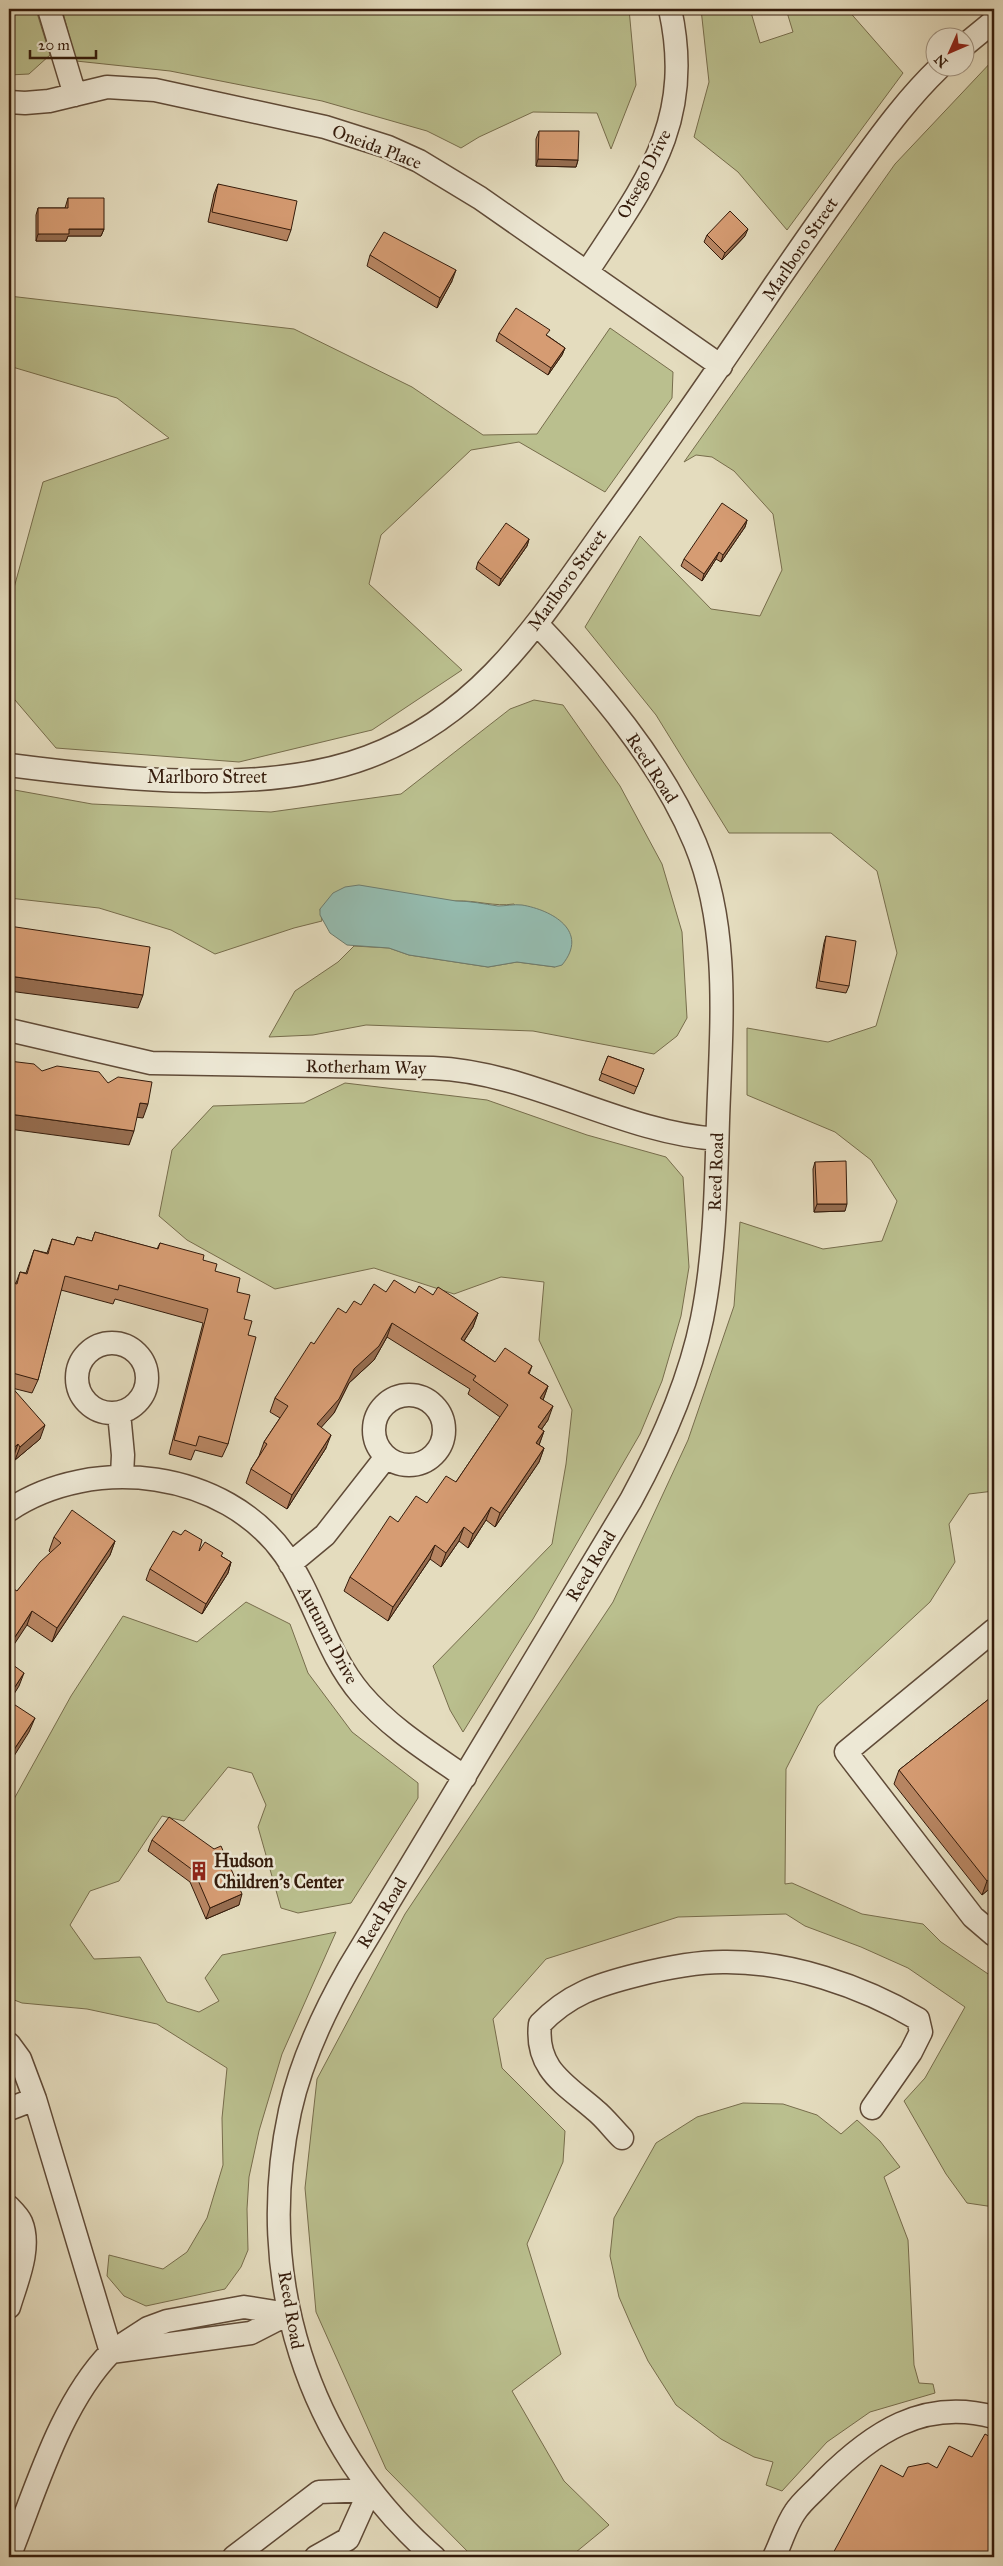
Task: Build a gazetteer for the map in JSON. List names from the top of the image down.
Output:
{
  "streets": {
    "street": [
      "Oneida Place",
      "Otsego Drive",
      "Marlboro Street",
      "Reed Road",
      "Rotherham Way",
      "Autumn Drive"
    ]
  },
  "crossings": [
    ["Oneida Place", "Otsego Drive"],
    ["Oneida Place", "Marlboro Street"],
    ["Marlboro Street", "Reed Road"],
    ["Reed Road", "Rotherham Way"],
    ["Reed Road", "Autumn Drive"]
  ],
  "places": {
    "building": ["Hudson Children's Center"]
  },
  "scale_bar": "20 m",
  "north": "bottom left"
}
